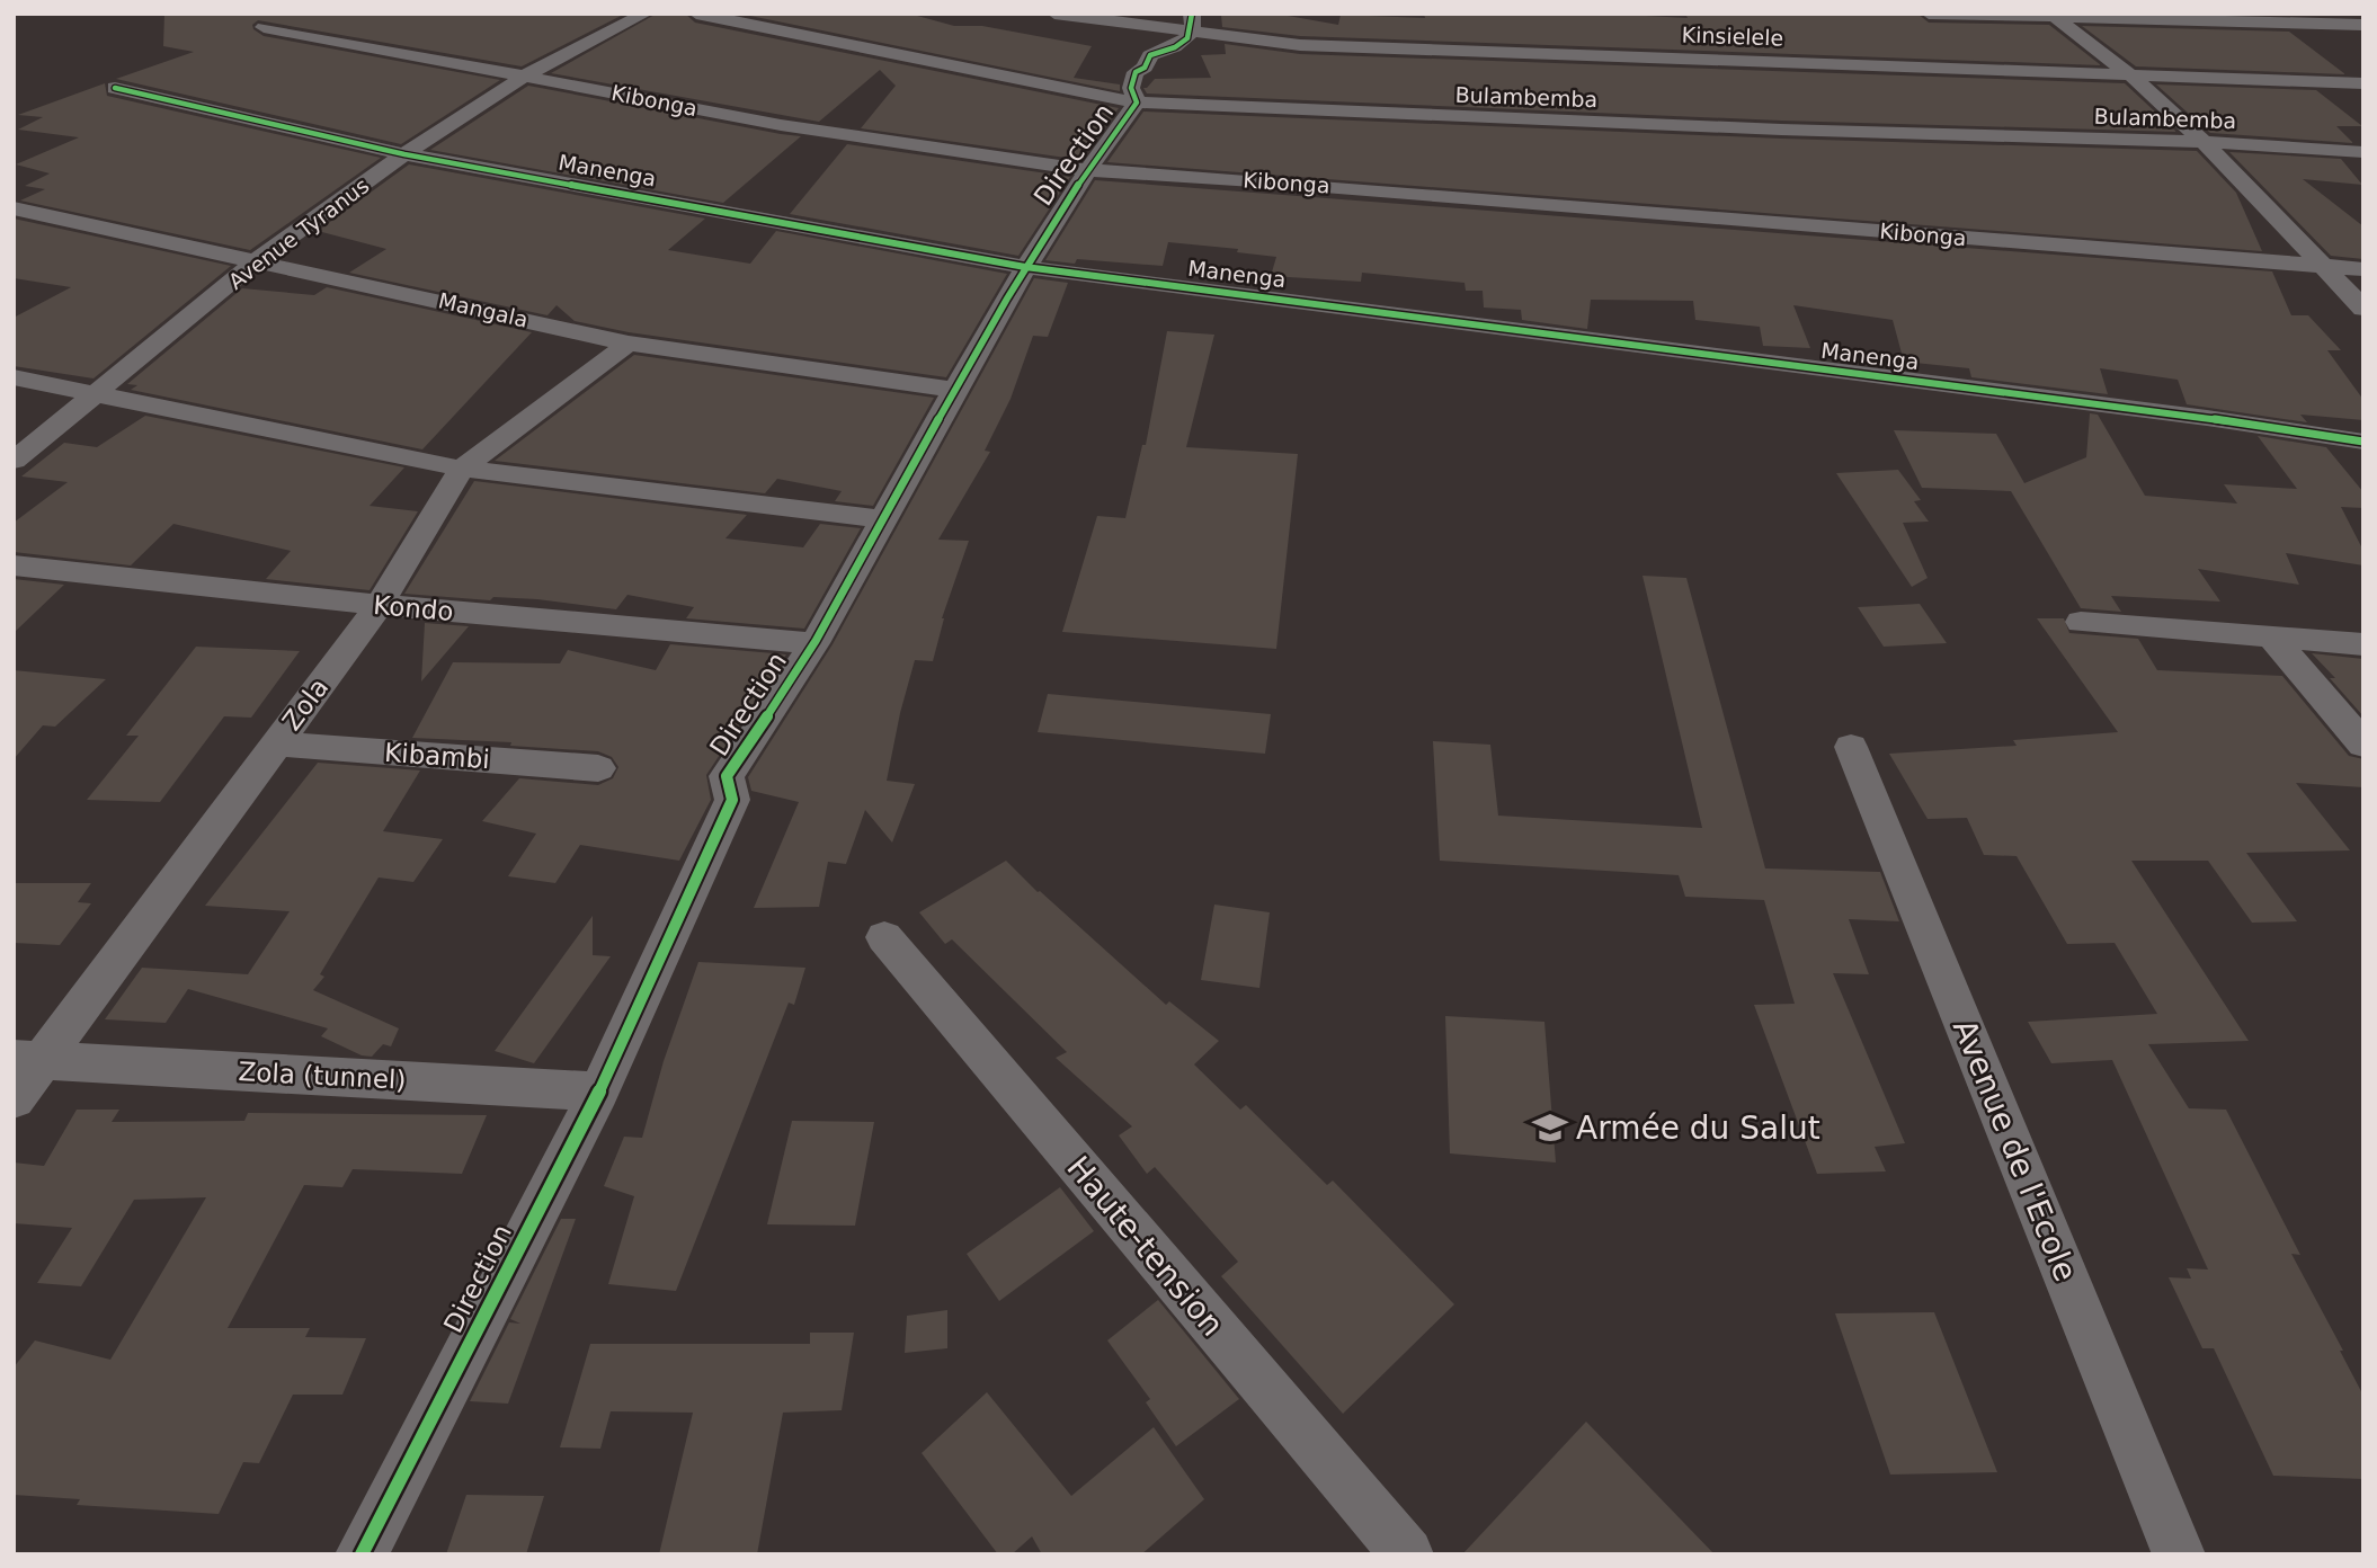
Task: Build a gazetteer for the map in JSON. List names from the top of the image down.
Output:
{
  "streets": {
    "street": [
      "Kinsielele",
      "Bulambemba",
      "Kibonga",
      "Direction",
      "Manenga",
      "Avenue Tyranus",
      "Mangala",
      "Kondo",
      "Zola",
      "Kibambi",
      "Zola (tunnel)",
      "Avenue de l'Ecole",
      "Haute-tension"
    ]
  },
  "crossings": [
    ["Kinsielele", "Direction"],
    ["Bulambemba", "Direction"],
    ["Kibonga", "Direction"],
    ["Kibonga", "Avenue Tyranus"],
    ["Direction", "Manenga"],
    ["Direction", "Mangala"],
    ["Direction", "Kondo"],
    ["Direction", "Zola (tunnel)"],
    ["Manenga", "Avenue Tyranus"],
    ["Avenue Tyranus", "Mangala"],
    ["Mangala", "Zola"],
    ["Kondo", "Zola"],
    ["Zola", "Kibambi"],
    ["Zola", "Zola (tunnel)"]
  ],
  "places": {
    "school or university": ["Armée du Salut"]
  }
}
